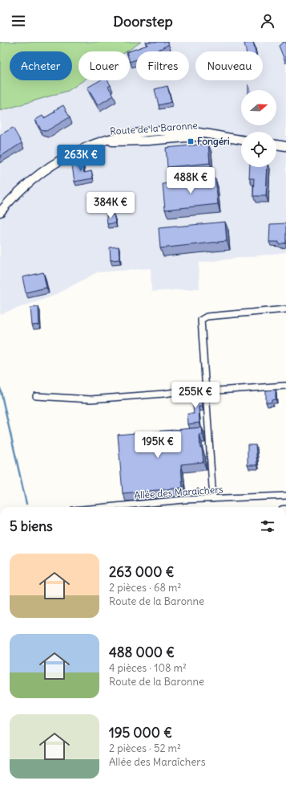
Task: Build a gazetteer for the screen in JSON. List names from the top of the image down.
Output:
{
  "streets": {
    "main road": ["Route de la Baronne"],
    "street": ["Allée des Maraîchers"]
  },
  "places": {
    "transit": ["Fongéri"]
  },
  "north": "right",
  "page": {
    "header": "Doorstep",
    "chip": [
      "Acheter",
      "Louer",
      "Filtres",
      "Nouveau"
    ],
    "price": [
      "263K €",
      "488K €",
      "384K €",
      "255K €",
      "195K €"
    ],
    "heading": "5 biens",
    "list": [
      {
        "name": "263 000 €",
        "note": "2 pièces · 68 m² · Route de la Baronne"
      },
      {
        "name": "488 000 €",
        "note": "4 pièces · 108 m² · Route de la Baronne"
      },
      {
        "name": "195 000 €",
        "note": "2 pièces · 52 m² · Allée des Maraîchers"
      }
    ]
  }
}
